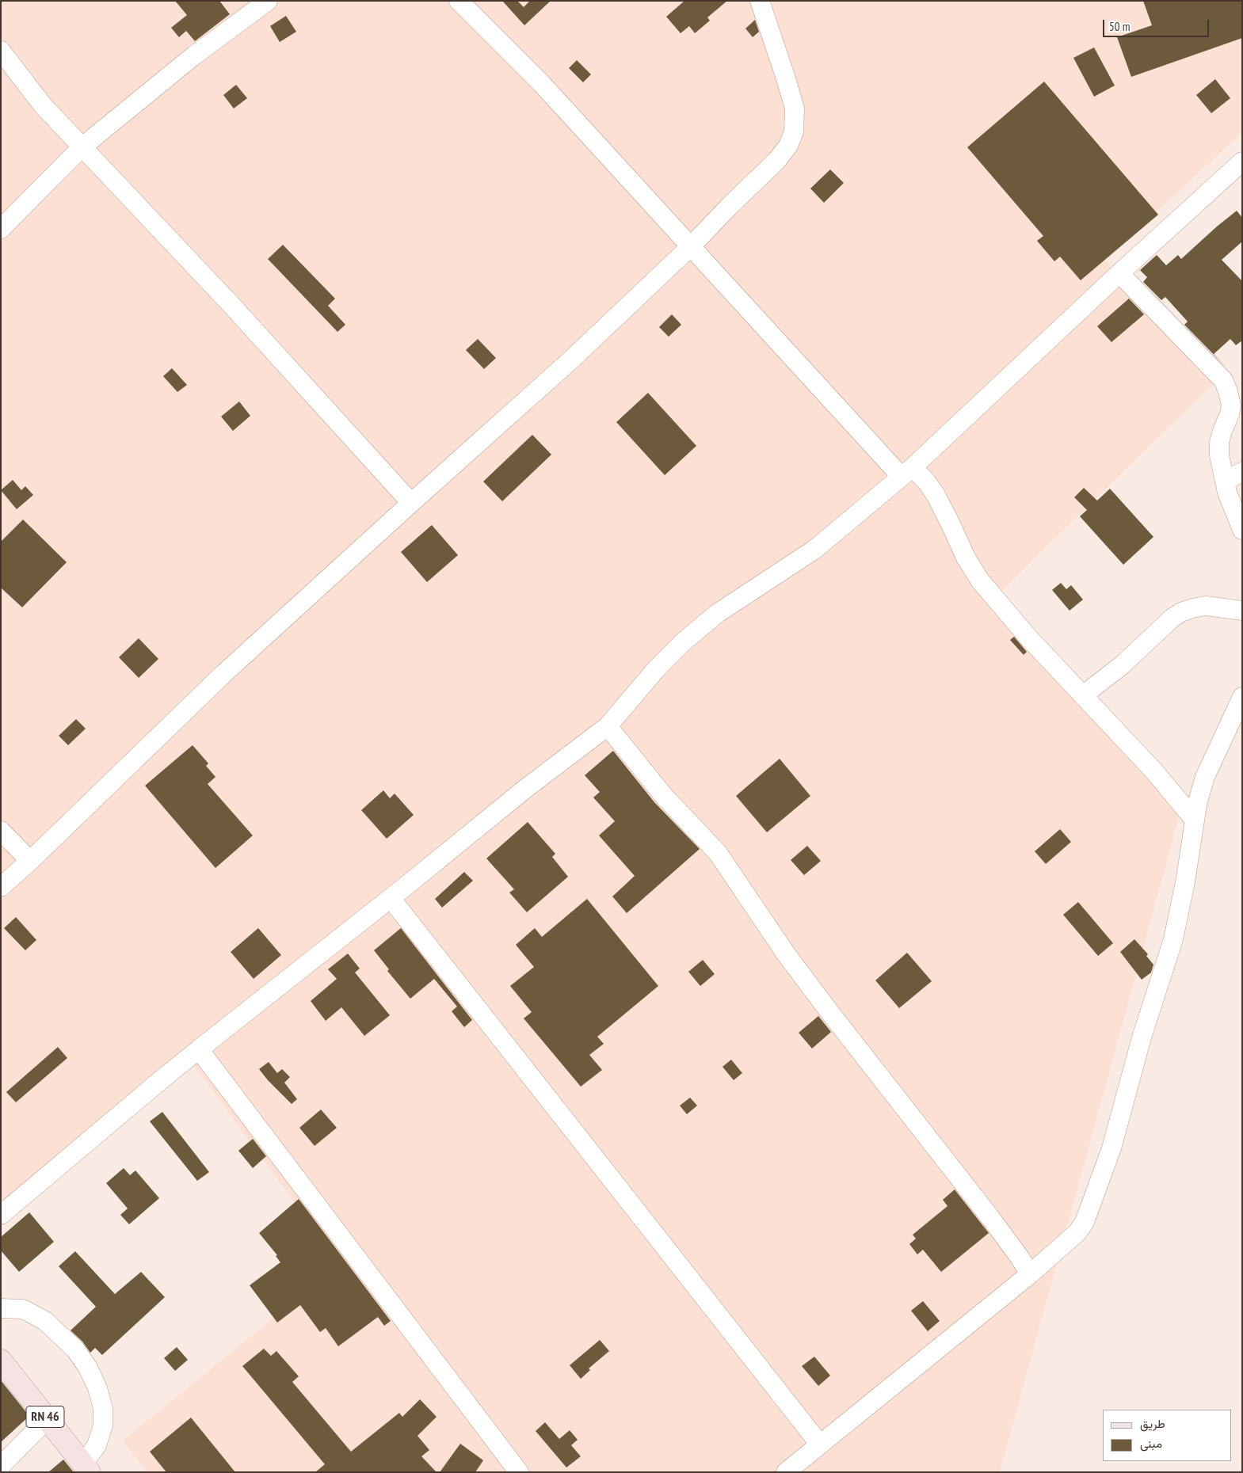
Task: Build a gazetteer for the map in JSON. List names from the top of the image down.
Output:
{
  "streets": {
    "main road": ["RN 46"]
  },
  "legend": ["طريق", "مبنى"],
  "scale_bar": "50 m"
}
